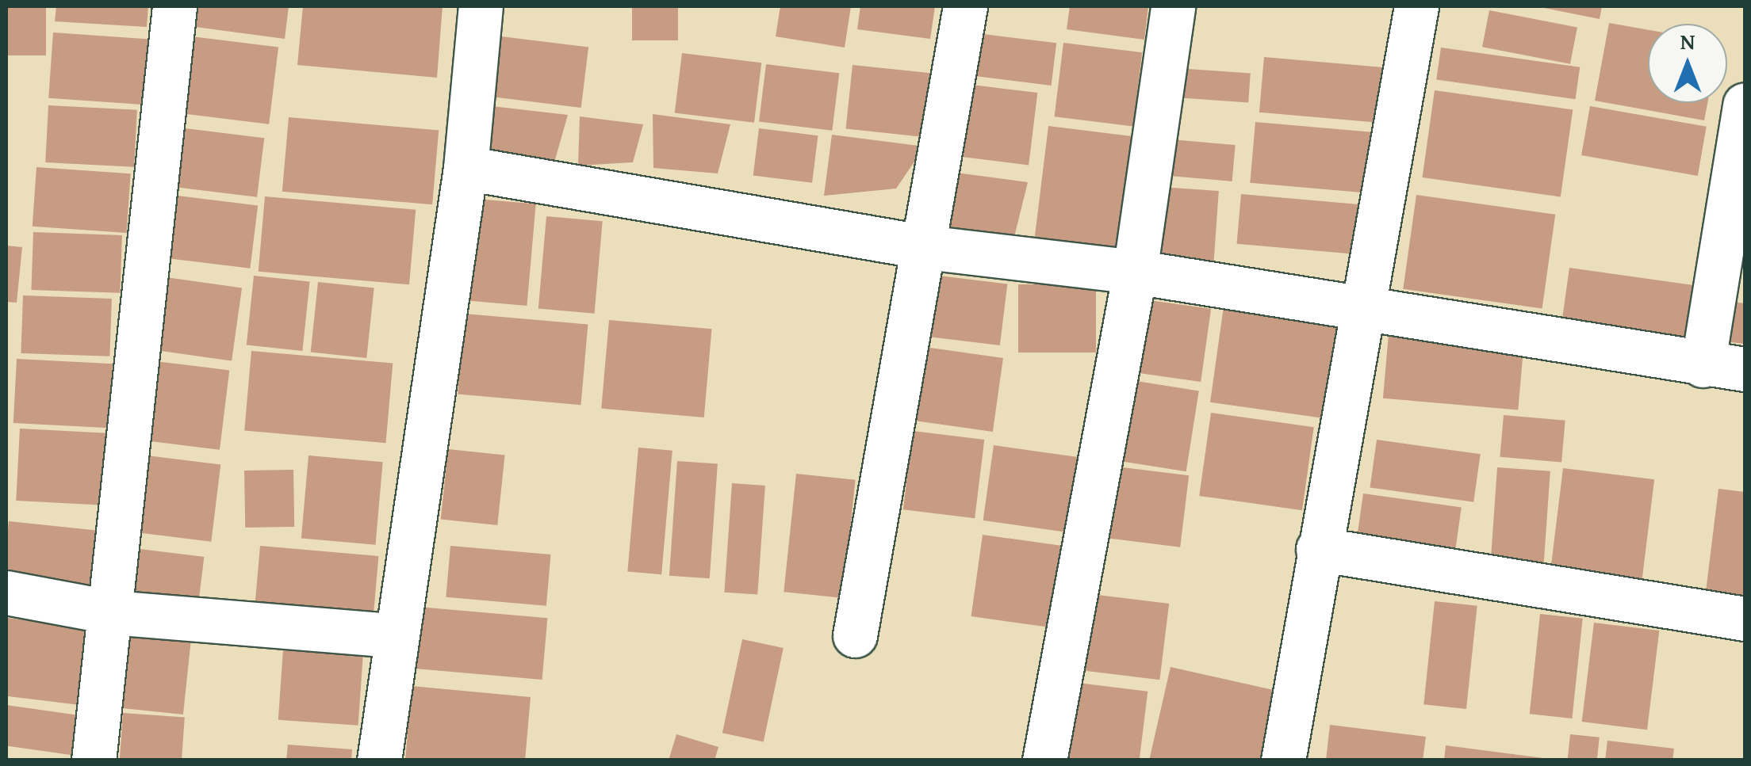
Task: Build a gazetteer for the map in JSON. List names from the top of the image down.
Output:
{
  "north": "top"
}
